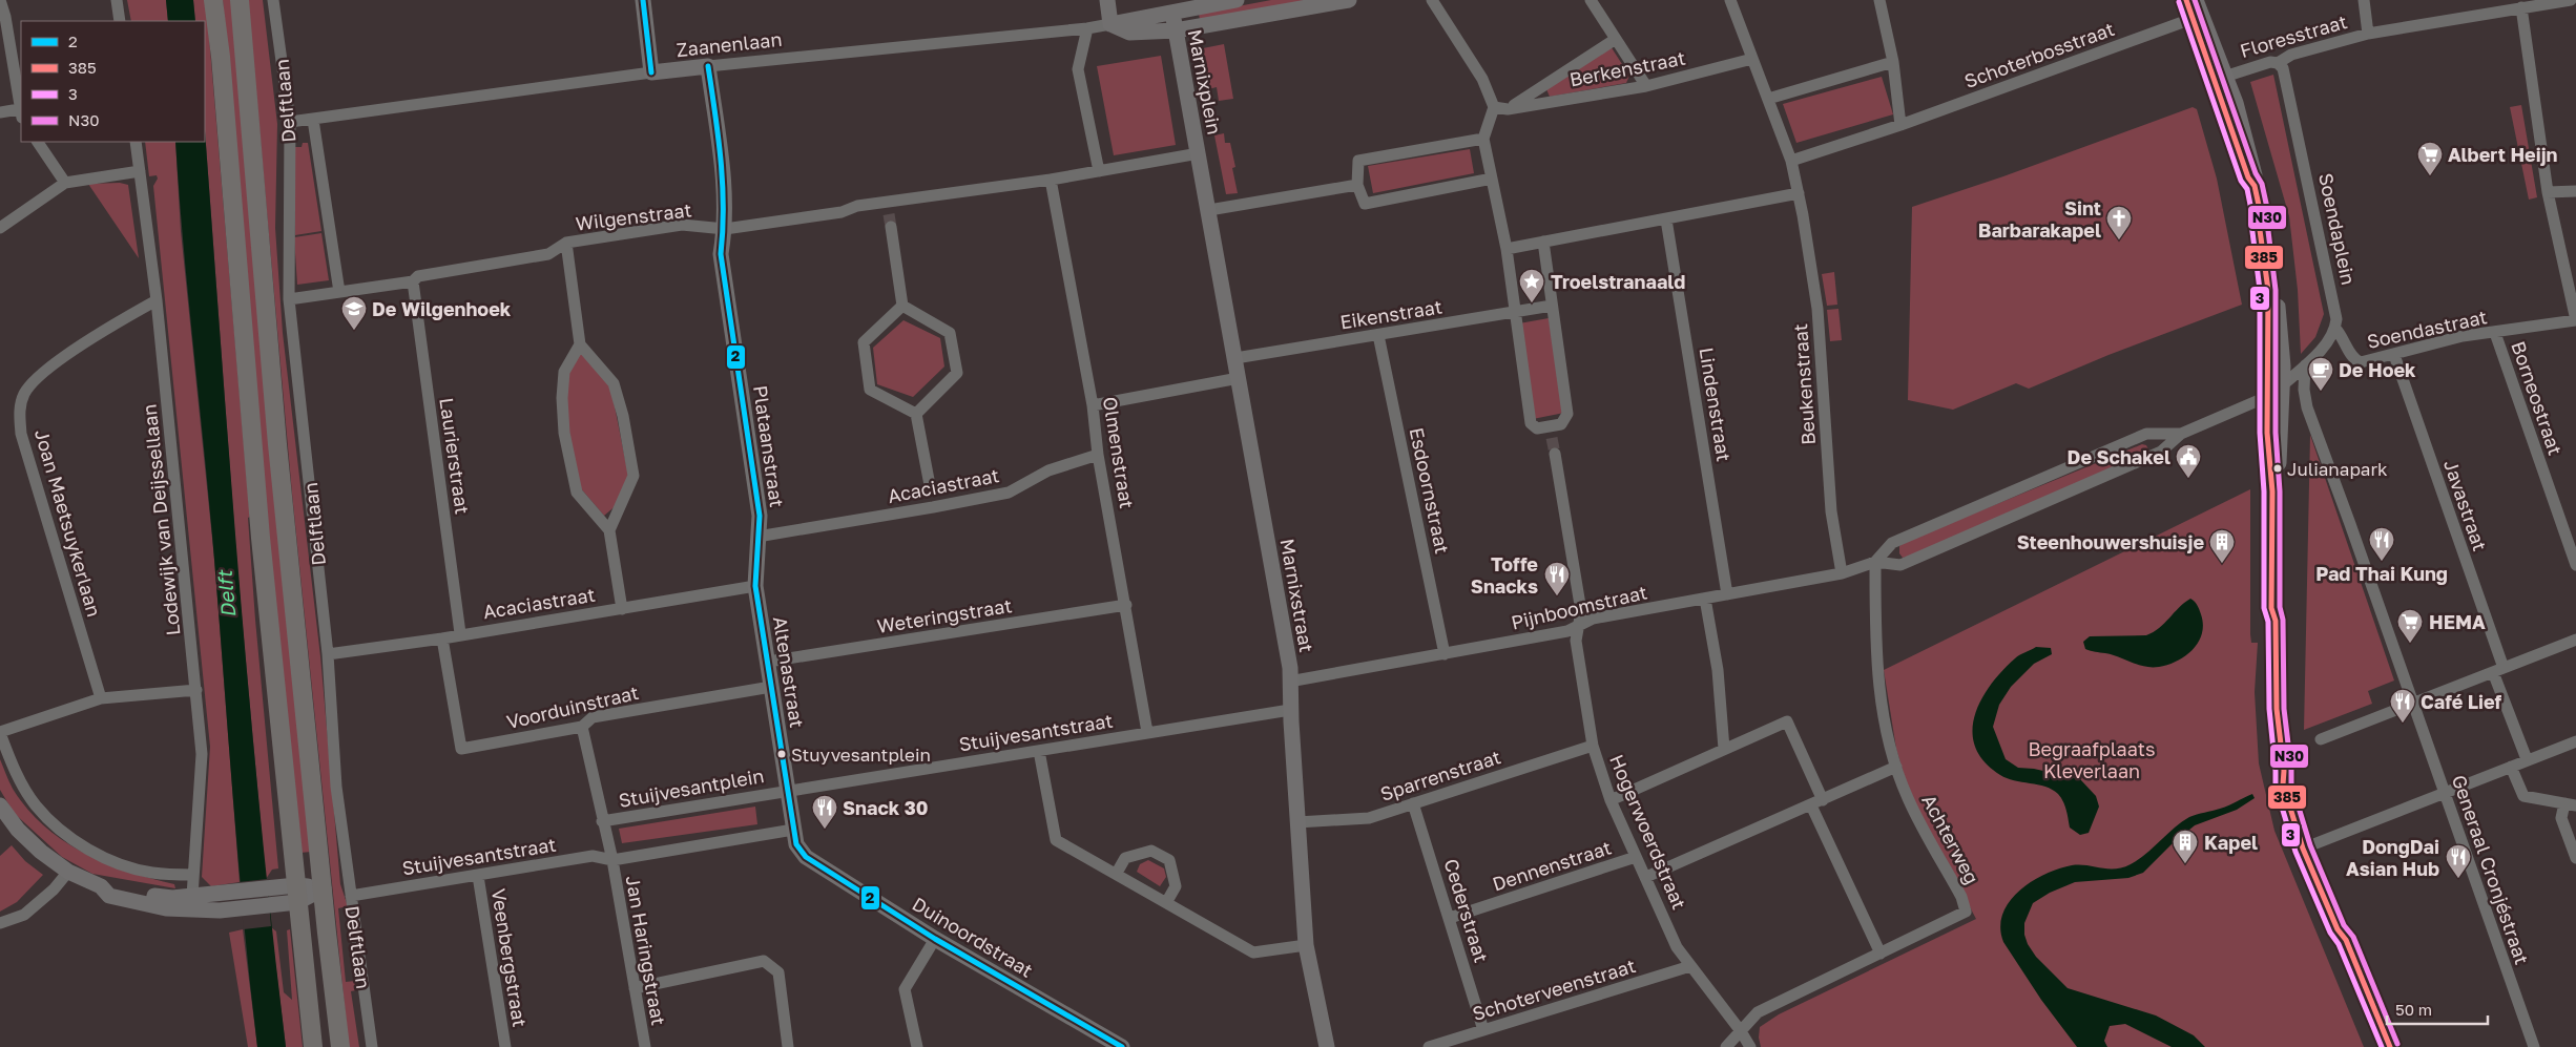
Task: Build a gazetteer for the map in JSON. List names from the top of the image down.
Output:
{
  "streets": {
    "main road": ["Delftlaan"],
    "street": [
      "Floresstraat",
      "Zaanenlaan",
      "Schoterbosstraat",
      "Berkenstraat",
      "Marnixplein",
      "Wilgenstraat",
      "Soendaplein",
      "Eikenstraat",
      "Soendastraat",
      "Beukenstraat",
      "Borneostraat",
      "Lindenstraat",
      "Plataanstraat",
      "Olmenstraat",
      "Laurierstraat",
      "Acaciastraat",
      "Esdoornstraat",
      "Javastraat",
      "Lodewijk van Deijssellaan",
      "Joan Maetsuykerlaan",
      "Marnixstraat",
      "Pijnboomstraat",
      "Weteringstraat",
      "Altenastraat",
      "Voorduinstraat",
      "Stuijvesantstraat",
      "Sparrenstraat",
      "Stuijvesantplein",
      "Hogerwoerdstraat",
      "Achterweg",
      "Dennenstraat",
      "Generaal Cronjéstraat",
      "Cederstraat",
      "Duinoordstraat",
      "Jan Haringstraat",
      "Veenbergstraat",
      "Schoterveenstraat"
    ]
  },
  "crossings": [
    ["Floresstraat", "Soendaplein"],
    ["Zaanenlaan", "Marnixplein"],
    ["Zaanenlaan", "Delftlaan"],
    ["Zaanenlaan", "Plataanstraat"],
    ["Schoterbosstraat", "Beukenstraat"],
    ["Berkenstraat", "Beukenstraat"],
    ["Marnixplein", "Wilgenstraat"],
    ["Marnixplein", "Olmenstraat"],
    ["Marnixplein", "Marnixstraat"],
    ["Delftlaan", "Wilgenstraat"],
    ["Delftlaan", "Acaciastraat"],
    ["Delftlaan", "Stuijvesantstraat"],
    ["Wilgenstraat", "Plataanstraat"],
    ["Wilgenstraat", "Olmenstraat"],
    ["Wilgenstraat", "Laurierstraat"],
    ["Soendaplein", "Soendastraat"],
    ["Eikenstraat", "Esdoornstraat"],
    ["Eikenstraat", "Marnixstraat"],
    ["Soendastraat", "Borneostraat"],
    ["Soendastraat", "Javastraat"],
    ["Beukenstraat", "Pijnboomstraat"],
    ["Lindenstraat", "Pijnboomstraat"],
    ["Plataanstraat", "Acaciastraat"],
    ["Plataanstraat", "Altenastraat"],
    ["Olmenstraat", "Acaciastraat"],
    ["Olmenstraat", "Weteringstraat"],
    ["Olmenstraat", "Stuijvesantstraat"],
    ["Laurierstraat", "Acaciastraat"],
    ["Acaciastraat", "Altenastraat"],
    ["Acaciastraat", "Voorduinstraat"],
    ["Esdoornstraat", "Pijnboomstraat"],
    ["Lodewijk van Deijssellaan", "Joan Maetsuykerlaan"],
    ["Marnixstraat", "Pijnboomstraat"],
    ["Marnixstraat", "Stuijvesantstraat"],
    ["Marnixstraat", "Sparrenstraat"],
    ["Pijnboomstraat", "Hogerwoerdstraat"],
    ["Pijnboomstraat", "Achterweg"],
    ["Weteringstraat", "Altenastraat"],
    ["Altenastraat", "Voorduinstraat"],
    ["Altenastraat", "Stuijvesantstraat"],
    ["Altenastraat", "Stuijvesantplein"],
    ["Altenastraat", "Duinoordstraat"],
    ["Voorduinstraat", "Jan Haringstraat"],
    ["Stuijvesantstraat", "Stuijvesantplein"],
    ["Stuijvesantstraat", "Jan Haringstraat"],
    ["Stuijvesantstraat", "Veenbergstraat"],
    ["Sparrenstraat", "Hogerwoerdstraat"],
    ["Sparrenstraat", "Cederstraat"],
    ["Stuijvesantplein", "Jan Haringstraat"],
    ["Hogerwoerdstraat", "Achterweg"],
    ["Hogerwoerdstraat", "Dennenstraat"],
    ["Hogerwoerdstraat", "Schoterveenstraat"],
    ["Dennenstraat", "Cederstraat"],
    ["Cederstraat", "Schoterveenstraat"]
  ],
  "water": ["Delft"],
  "parks": ["Begraafplaats Kleverlaan"],
  "places": {
    "supermarket": ["Albert Heijn", "HEMA"],
    "church": ["Sint Barbarakapel"],
    "place": ["Troelstranaald"],
    "school or university": ["De Wilgenhoek"],
    "cafe": ["De Hoek"],
    "other": ["Julianapark", "Stuyvesantplein"],
    "public building": ["De Schakel"],
    "restaurant": [
      "Pad Thai Kung",
      "Toffe Snacks",
      "Café Lief",
      "Snack 30",
      "DongDai Asian Hub"
    ],
    "building": ["Steenhouwershuisje", "Kapel"]
  },
  "lines": [
    "transit line 2",
    "transit line 385",
    "transit line N30",
    "transit line 3"
  ],
  "legend": [
    "2",
    "385",
    "3",
    "N30"
  ],
  "scale_bar": "50 m"
}
